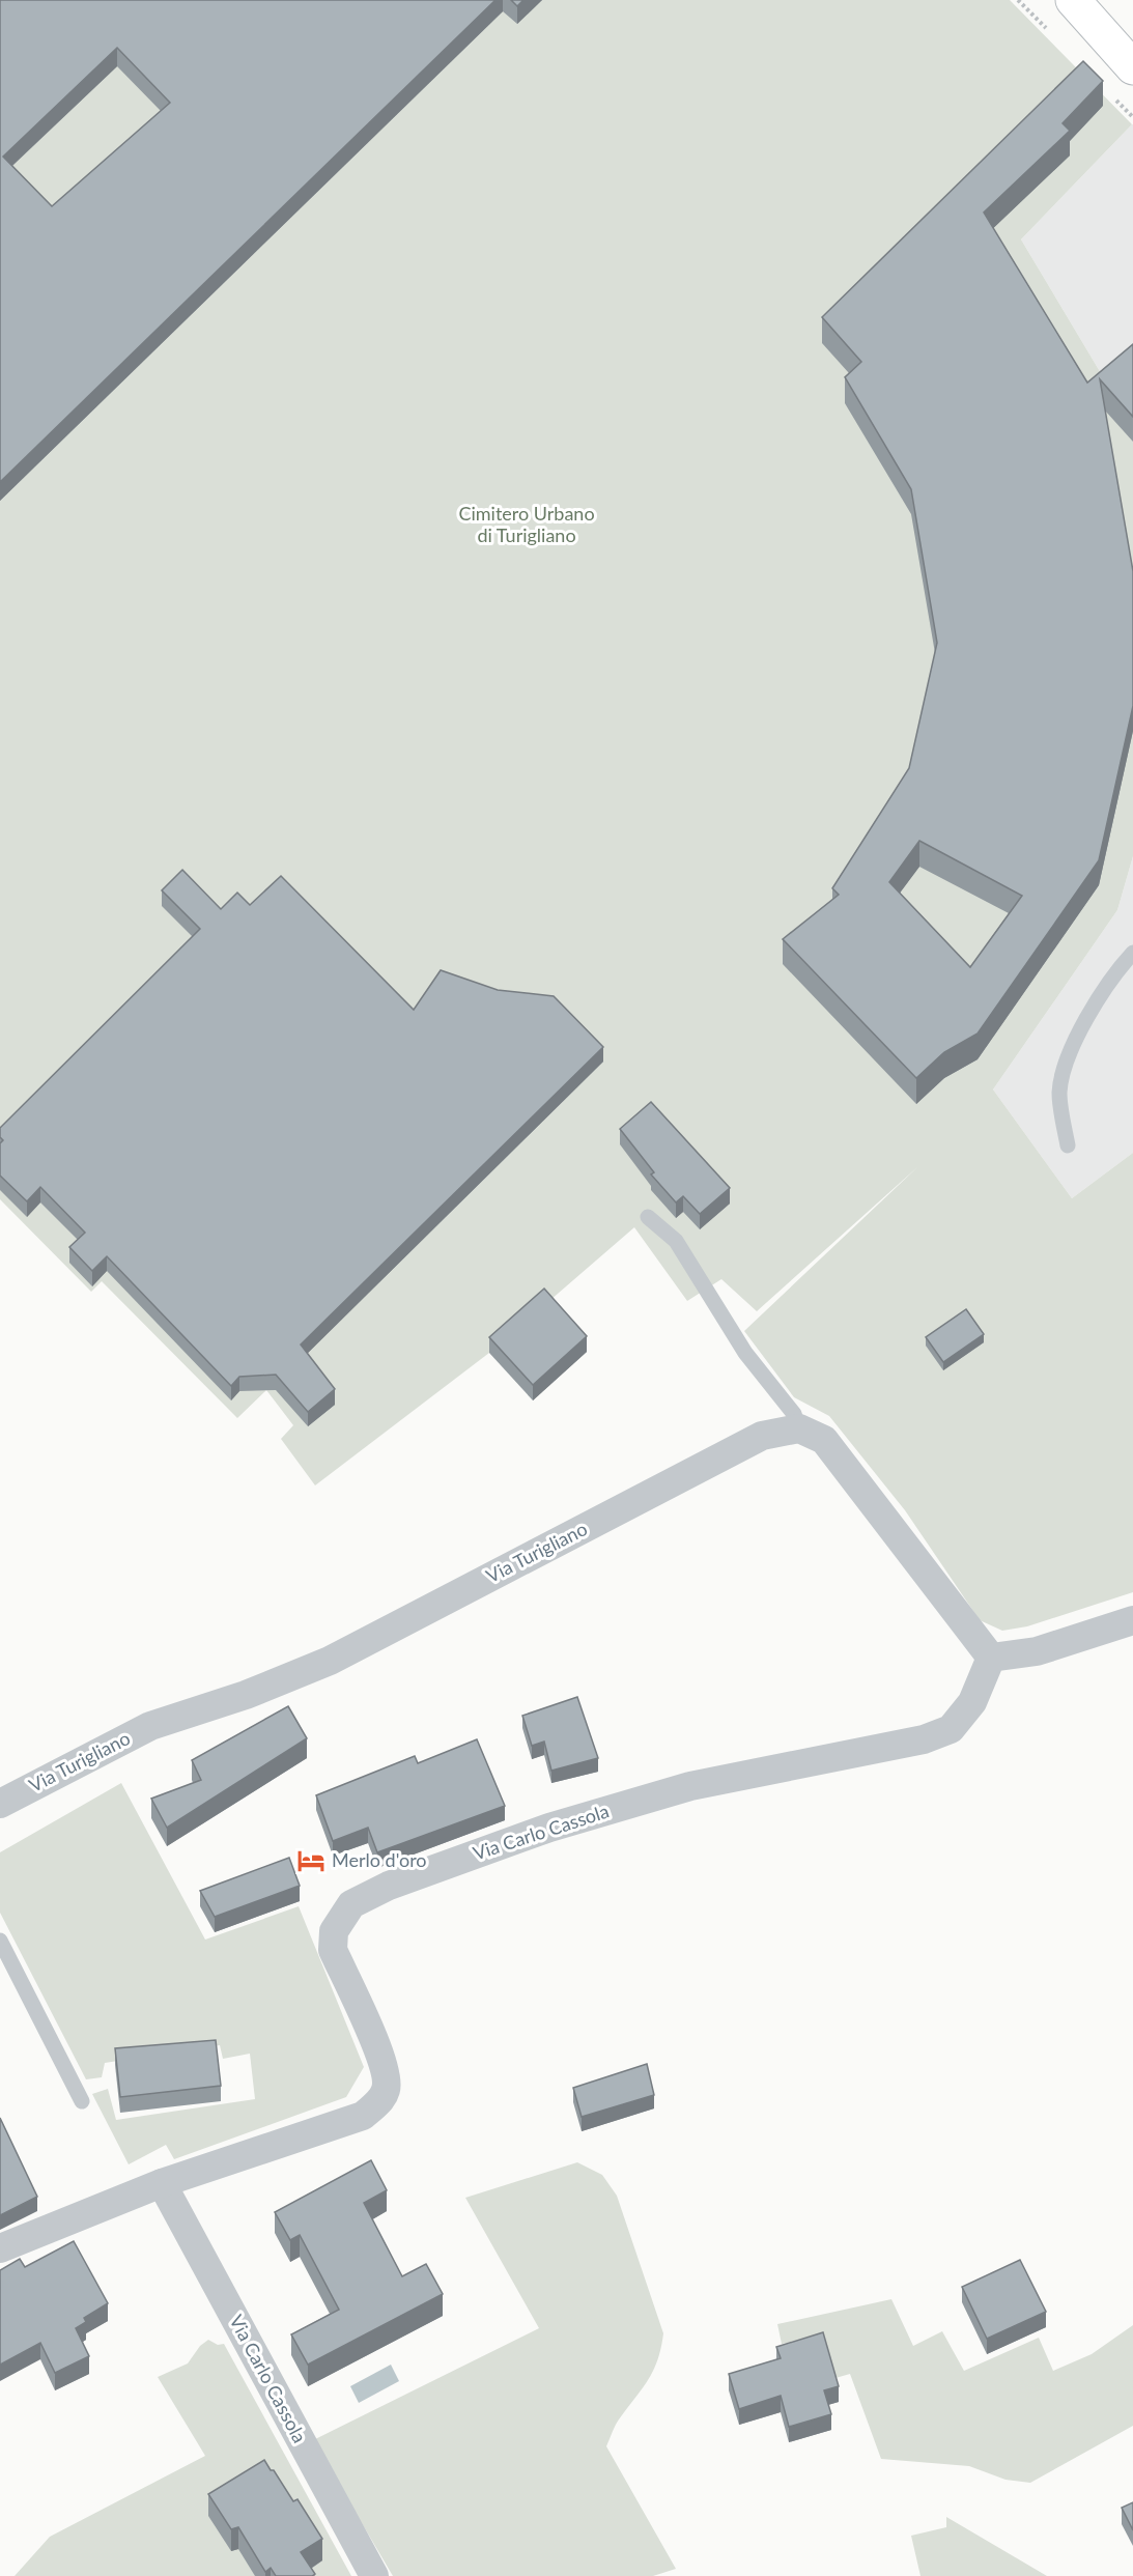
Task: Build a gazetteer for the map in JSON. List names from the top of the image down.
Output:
{
  "streets": {
    "street": ["Via Turigliano", "Via Carlo Cassola"]
  },
  "parks": ["Cimitero Urbano di Turigliano"],
  "places": {
    "hotel": ["Merlo d'oro"]
  }
}
